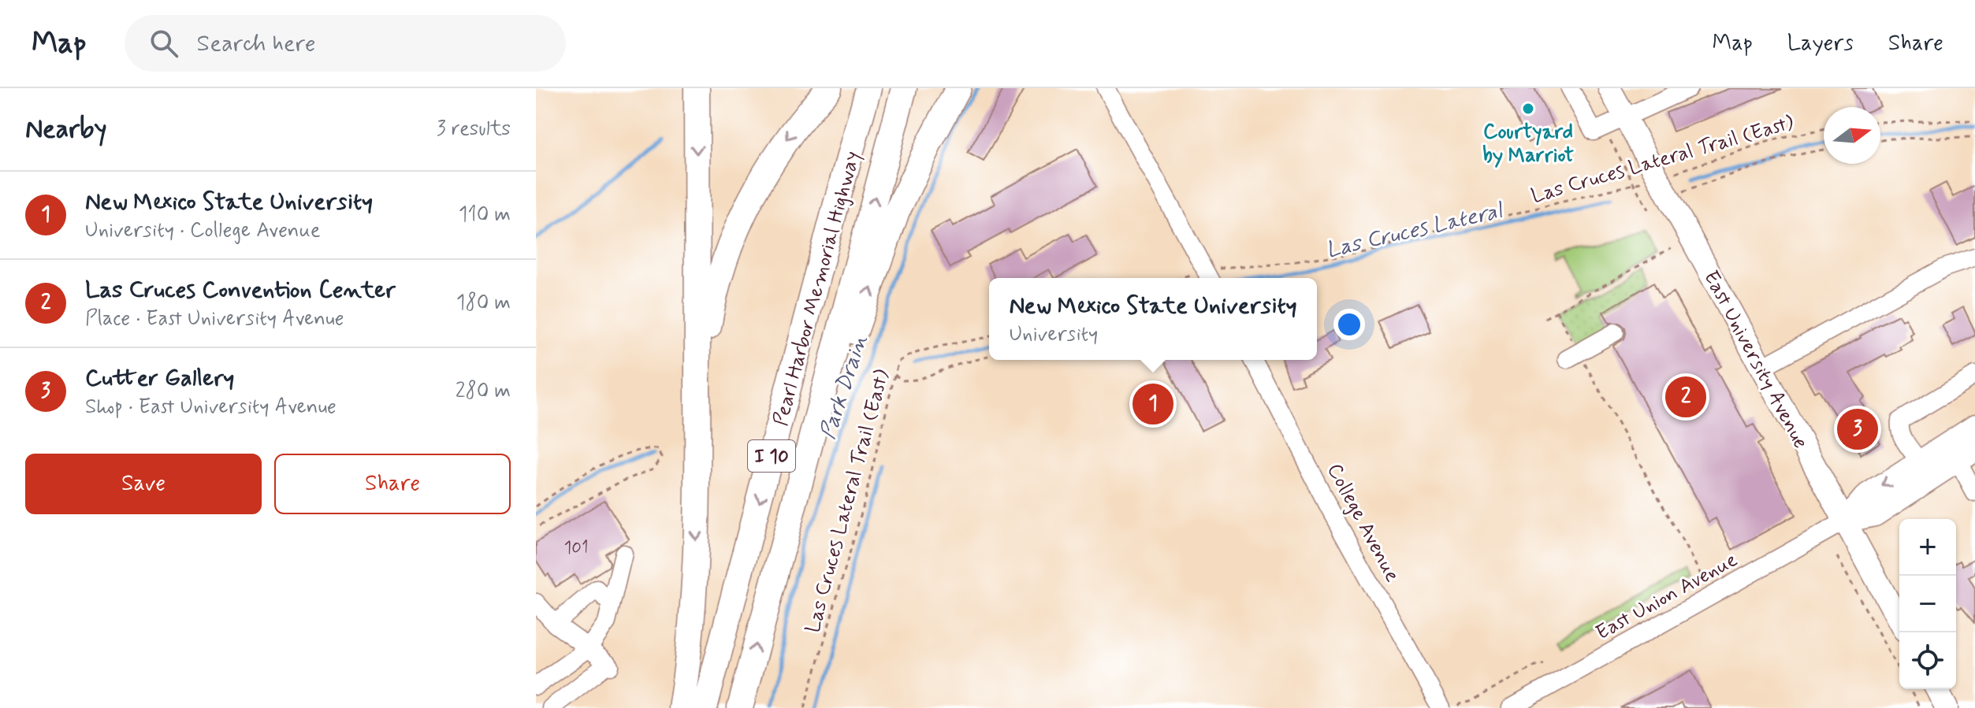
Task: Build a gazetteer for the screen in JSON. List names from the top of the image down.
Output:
{
  "streets": {
    "highway": ["Pearl Harbor Memorial Highway", "I 10"],
    "main road": ["East University Avenue"],
    "street": ["College Avenue", "East Union Avenue"],
    "path": ["Las Cruces Lateral Trail (East)"]
  },
  "crossings": [
    ["Las Cruces Lateral Trail (East)", "East University Avenue"],
    ["East University Avenue", "East Union Avenue"]
  ],
  "water": ["Las Cruces Lateral", "Park Drain"],
  "places": ["Courtyard by Marriot"],
  "house_numbers": ["101"],
  "north": "right",
  "page": {
    "header": "Map",
    "search": "Search here",
    "nav": ["Map", "Layers", "Share"],
    "heading": ["Nearby", "3 results"],
    "list": [
      {
        "mark": "1",
        "name": "New Mexico State University",
        "note": "University · College Avenue",
        "value": "110 m"
      },
      {
        "mark": "2",
        "name": "Las Cruces Convention Center",
        "note": "Place · East University Avenue",
        "value": "180 m"
      },
      {
        "mark": "3",
        "name": "Cutter Gallery",
        "note": "Shop · East University Avenue",
        "value": "280 m"
      }
    ],
    "popup": ["New Mexico State University", "University"],
    "pins": ["2", "1", "3"],
    "buttons": ["Save", "Share"],
    "map_buttons": ["+", "−"]
  }
}
